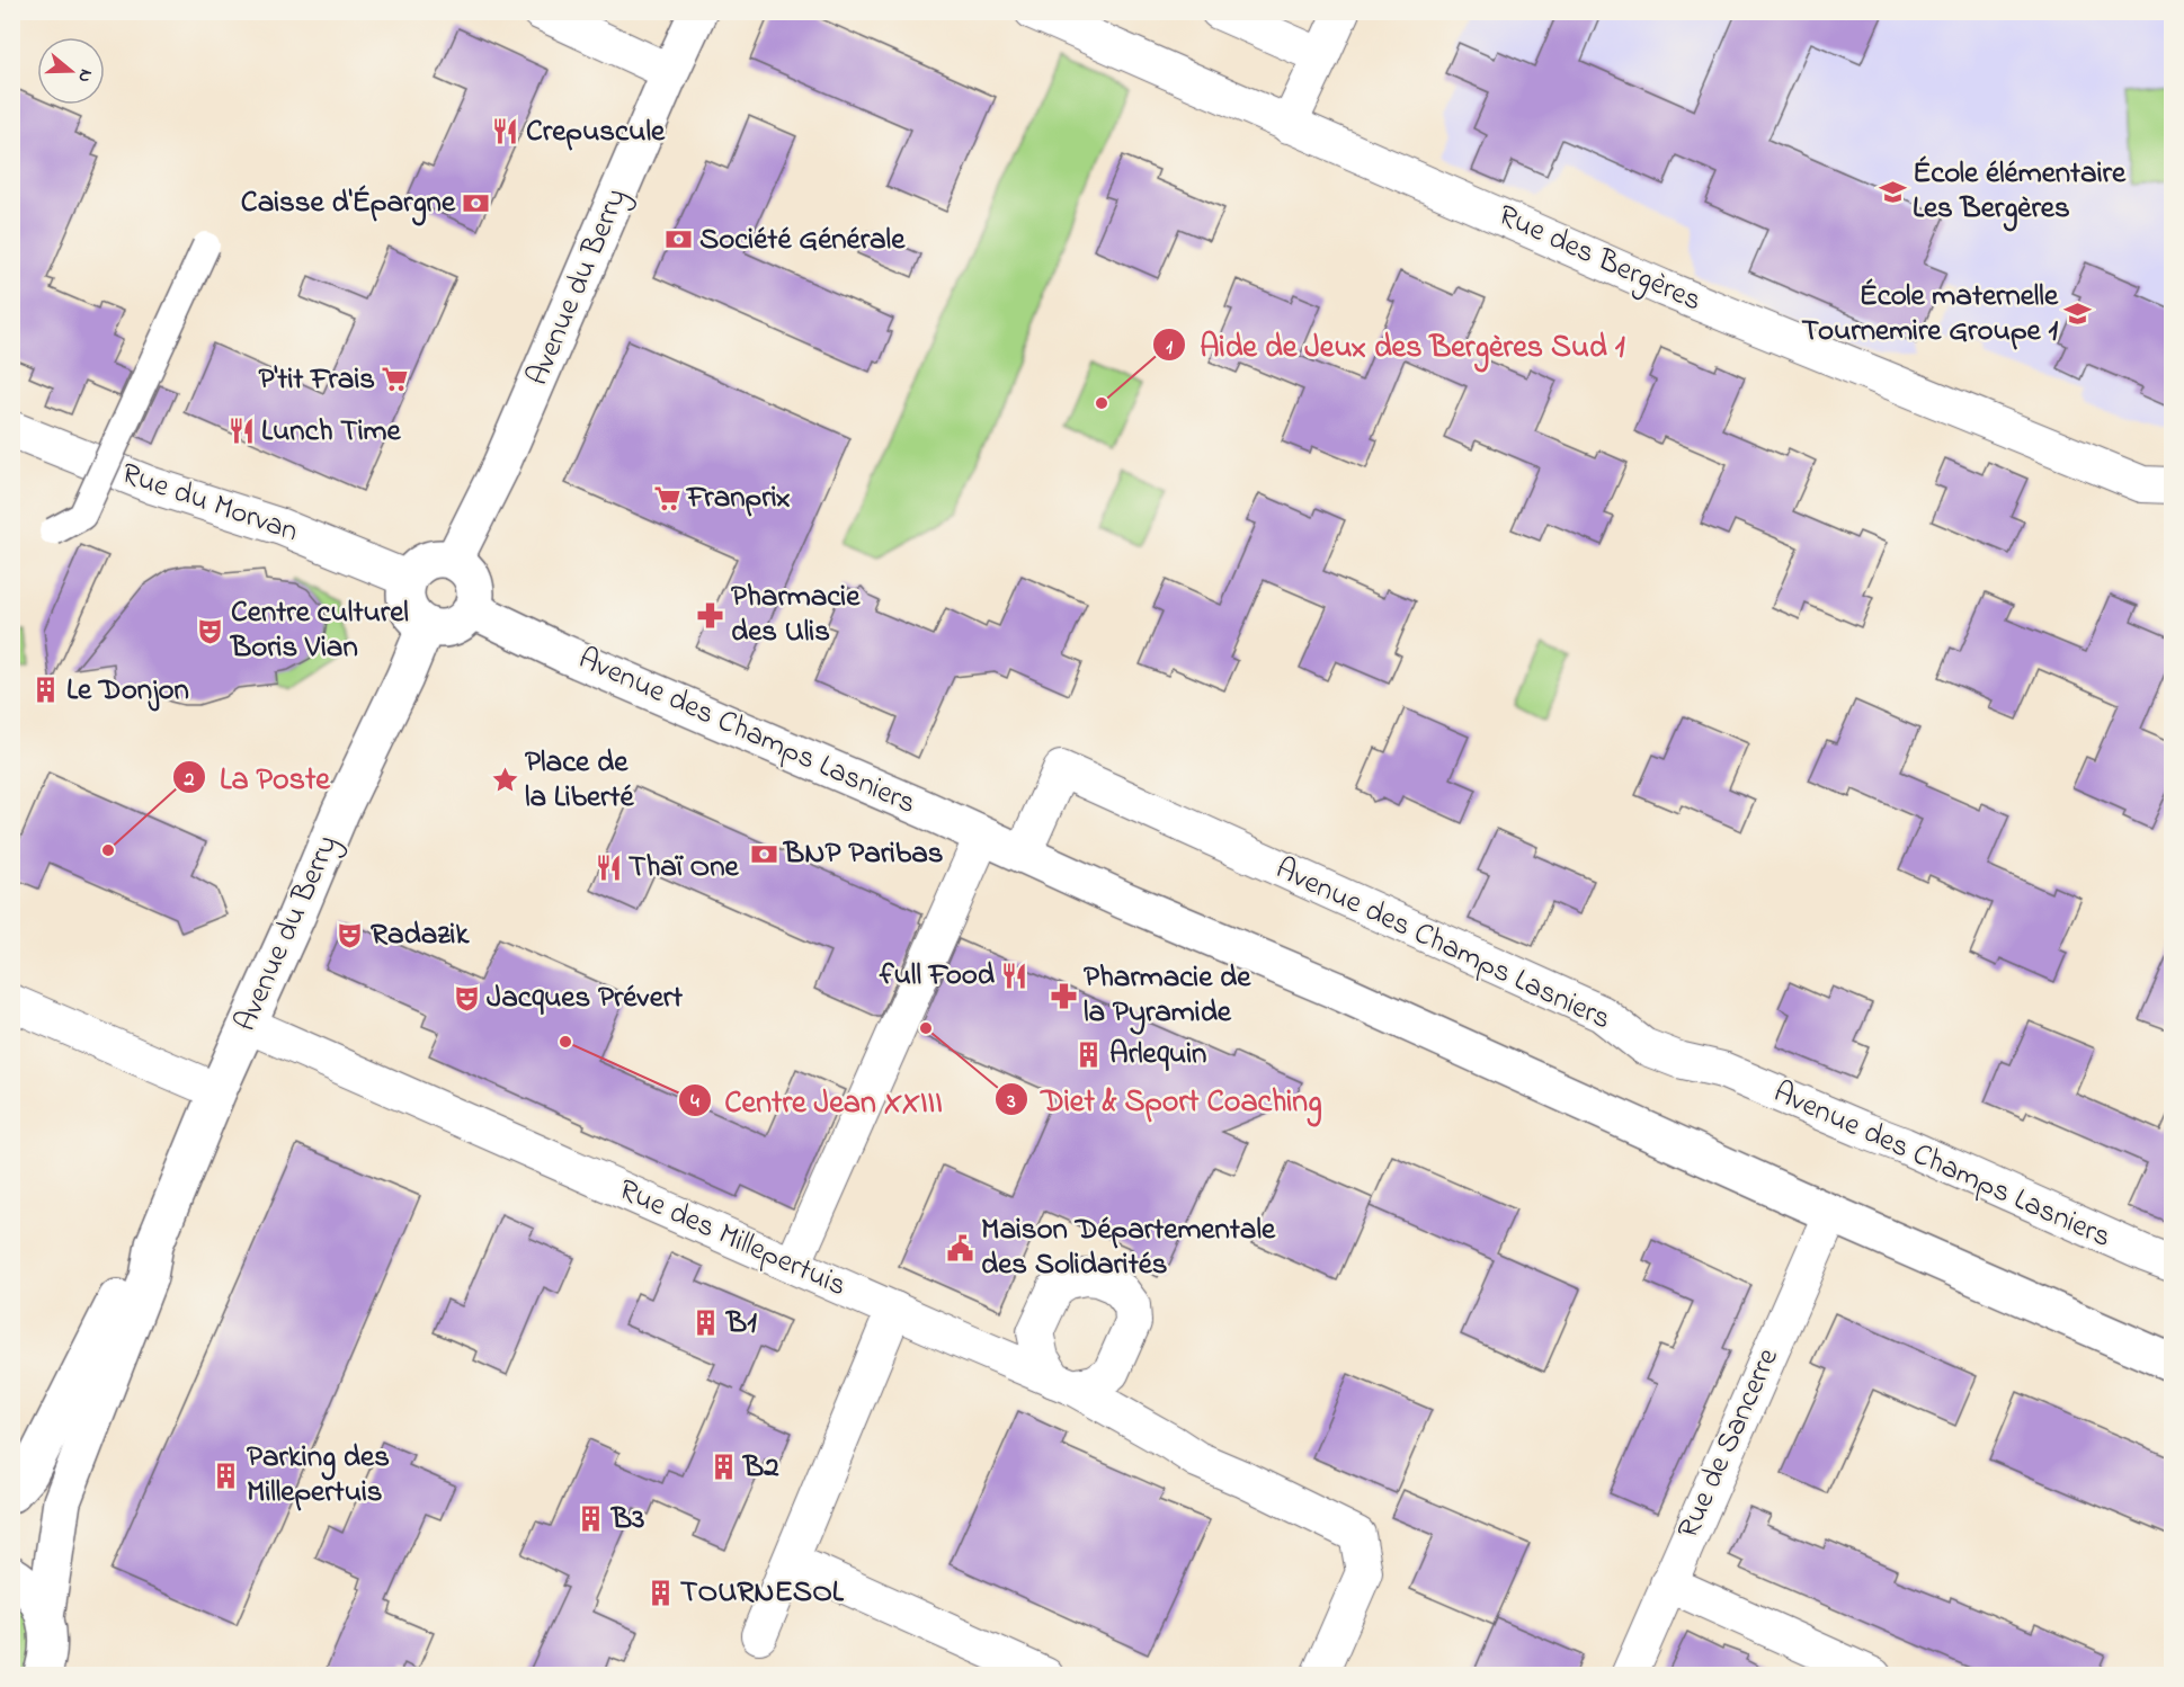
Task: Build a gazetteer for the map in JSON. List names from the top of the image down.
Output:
{
  "streets": {
    "street": [
      "Rue des Bergères",
      "Avenue du Berry",
      "Rue du Morvan",
      "Avenue des Champs Lasniers",
      "Rue des Millepertuis",
      "Rue de Sancerre"
    ]
  },
  "crossings": [
    ["Avenue du Berry", "Rue du Morvan"],
    ["Avenue du Berry", "Avenue des Champs Lasniers"],
    ["Avenue du Berry", "Rue des Millepertuis"],
    ["Rue du Morvan", "Avenue des Champs Lasniers"],
    ["Avenue des Champs Lasniers", "Rue de Sancerre"]
  ],
  "places": {
    "restaurant": [
      "Crepuscule",
      "Lunch Time",
      "Thaï One",
      "full Food"
    ],
    "school or university": ["École élémentaire Les Bergères", "École maternelle Tournemire Groupe 1"],
    "bank": ["Caisse d'Épargne", "Société Générale", "BNP Paribas"],
    "supermarket": ["P'tit Frais", "Franprix"],
    "other": [
      "Aide de Jeux des Bergères Sud 1",
      "La Poste",
      "Diet & Sport Coaching",
      "Centre Jean XXIII"
    ],
    "pharmacy": ["Pharmacie des Ulis", "Pharmacie de la Pyramide"],
    "theatre": ["Centre culturel Boris Vian", "Radazik", "Jacques Prévert"],
    "building": [
      "Le Donjon",
      "Arlequin",
      "B1",
      "B2",
      "Parking des Millepertuis",
      "B3",
      "TOURNESOL"
    ],
    "place": ["Place de la Liberté"],
    "public building": ["Maison Départementale des Solidarités"]
  },
  "north": "right"
}
